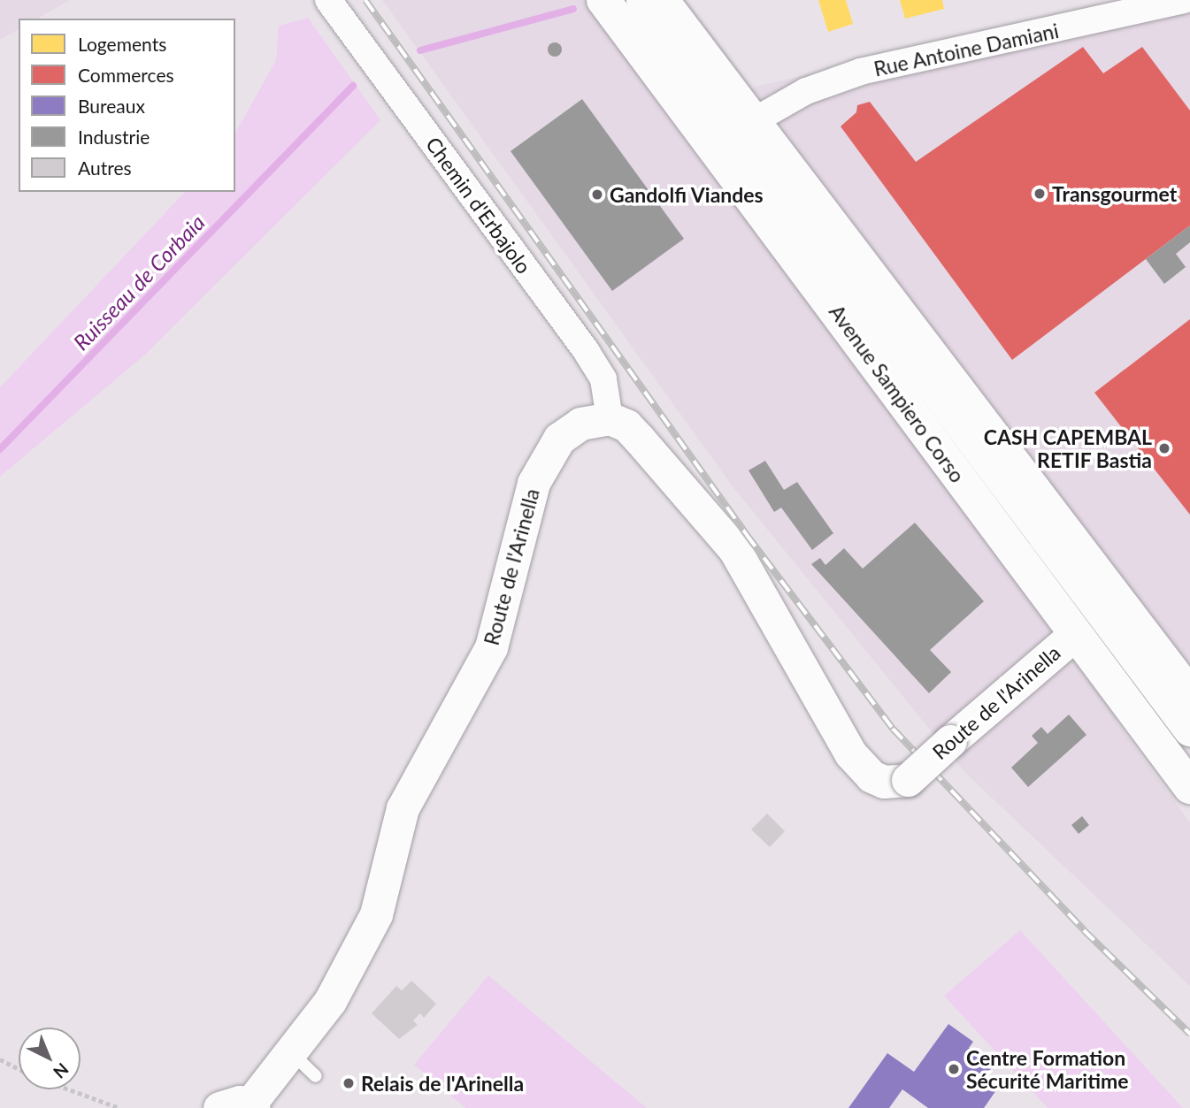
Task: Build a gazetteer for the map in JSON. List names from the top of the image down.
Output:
{
  "streets": {
    "main road": ["Avenue Sampiero Corso"],
    "street": ["Rue Antoine Damiani", "Chemin d'Erbajolo", "Route de l'Arinella"]
  },
  "crossings": [
    ["Rue Antoine Damiani", "Avenue Sampiero Corso"],
    ["Chemin d'Erbajolo", "Route de l'Arinella"],
    ["Avenue Sampiero Corso", "Route de l'Arinella"]
  ],
  "water": ["Ruisseau de Corbaia"],
  "places": [
    "Transgourmet",
    "Gandolfi Viandes",
    "CASH CAPEMBAL RETIF Bastia",
    "Centre Formation Sécurité Maritime",
    "Relais de l'Arinella"
  ],
  "legend": [
    "Logements",
    "Commerces",
    "Bureaux",
    "Industrie",
    "Autres"
  ],
  "north": "bottom right"
}
